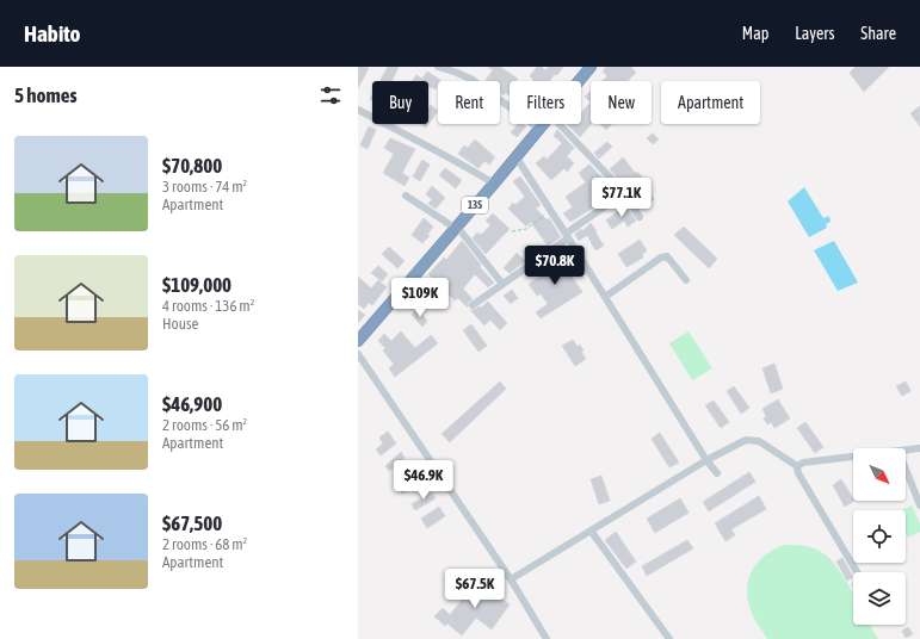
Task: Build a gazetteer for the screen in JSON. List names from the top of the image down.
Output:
{
  "streets": {
    "highway": ["13S"]
  },
  "north": "bottom right",
  "page": {
    "header": "Habito",
    "nav": ["Map", "Layers", "Share"],
    "heading": "5 homes",
    "chip": [
      "Buy",
      "Rent",
      "Filters",
      "New",
      "Apartment"
    ],
    "list": [
      {
        "name": "$70,800",
        "note": "3 rooms · 74 m² · Apartment"
      },
      {
        "name": "$109,000",
        "note": "4 rooms · 136 m² · House"
      },
      {
        "name": "$46,900",
        "note": "2 rooms · 56 m² · Apartment"
      },
      {
        "name": "$67,500",
        "note": "2 rooms · 68 m² · Apartment"
      }
    ],
    "price": [
      "$77.1K",
      "$70.8K",
      "$109K",
      "$46.9K",
      "$67.5K"
    ]
  }
}
